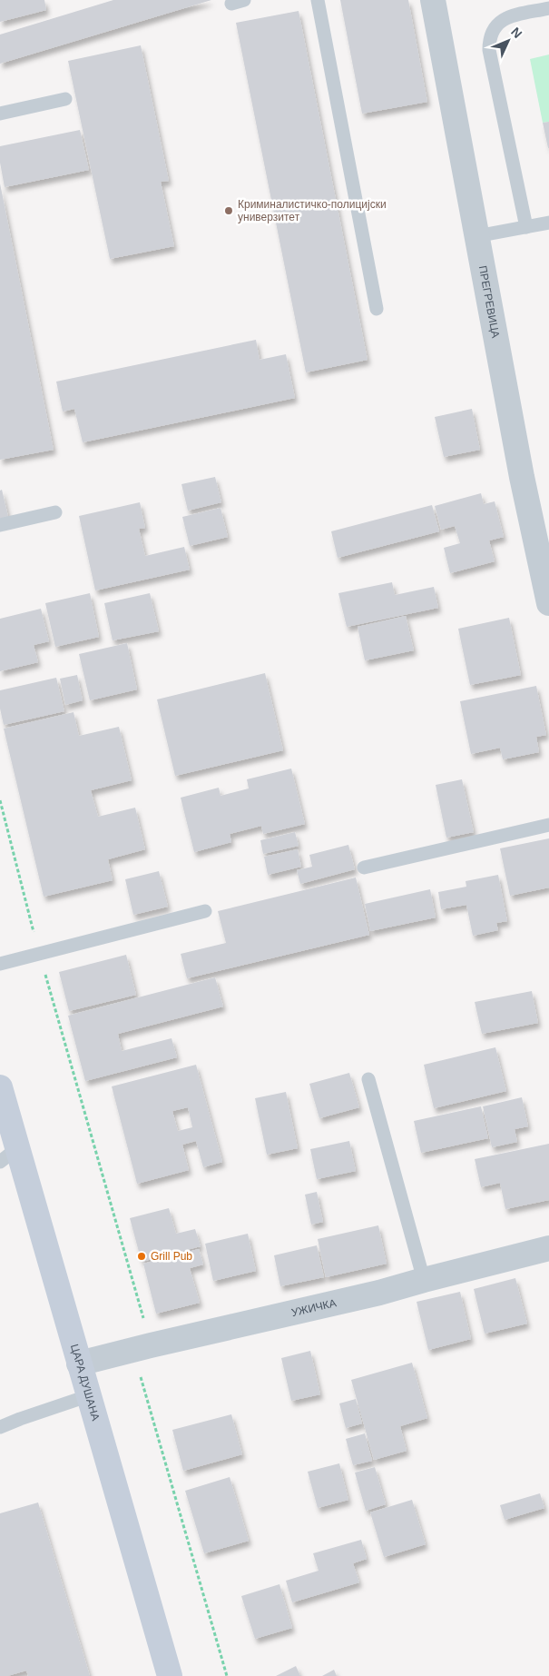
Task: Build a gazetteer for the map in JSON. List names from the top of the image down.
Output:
{
  "streets": {
    "main road": ["ЦАРА ДУШАНА"],
    "street": ["ПРЕГРЕВИЦА", "УЖИЧКА"]
  },
  "crossings": [
    ["УЖИЧКА", "ЦАРА ДУШАНА"]
  ],
  "places": ["Криминалистичко-полицијски универзитет", "Grill Pub"],
  "north": "top right"
}
